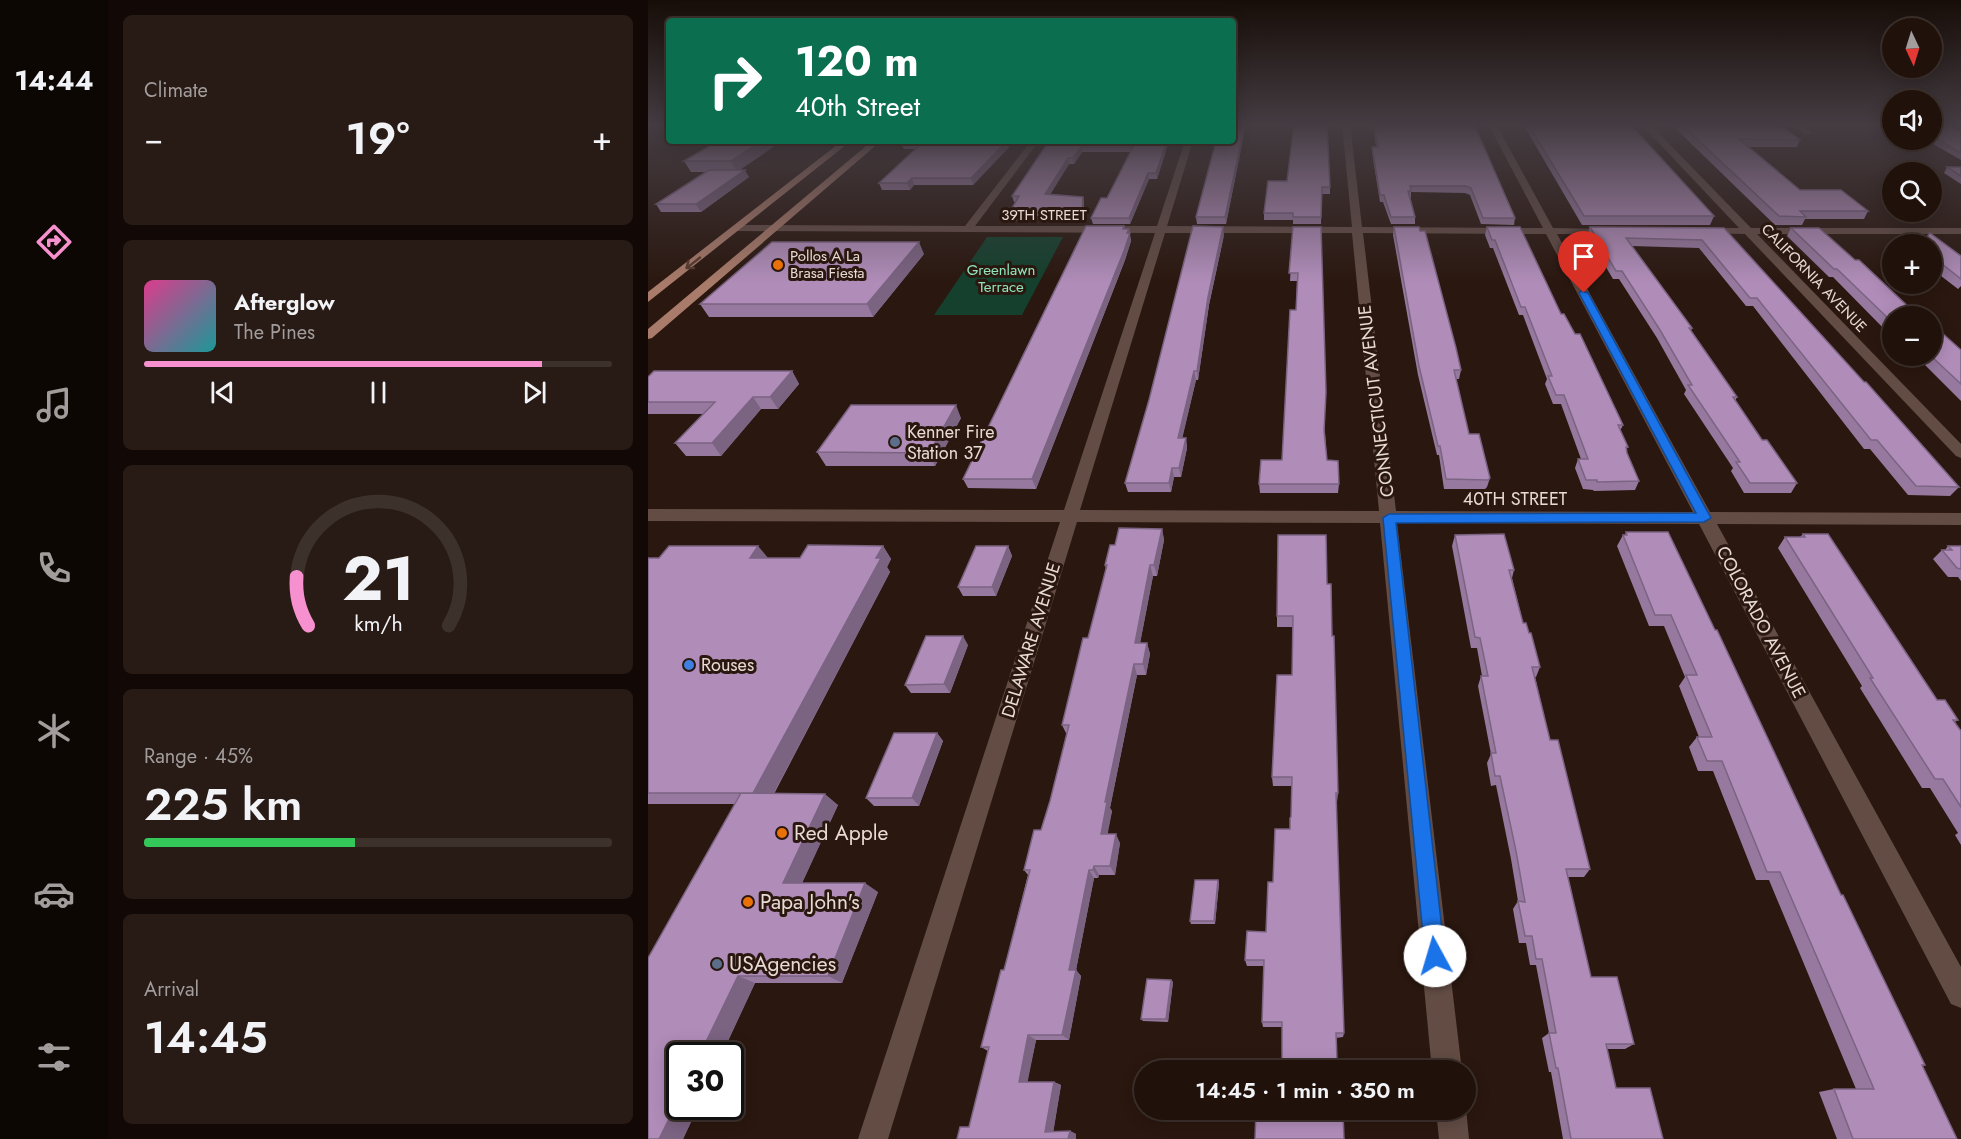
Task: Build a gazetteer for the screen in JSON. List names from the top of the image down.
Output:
{
  "streets": {
    "street": [
      "39TH STREET",
      "CALIFORNIA AVENUE",
      "CONNECTICUT AVENUE",
      "40TH STREET",
      "COLORADO AVENUE",
      "DELAWARE AVENUE"
    ]
  },
  "crossings": [
    ["39TH STREET", "CONNECTICUT AVENUE"],
    ["39TH STREET", "COLORADO AVENUE"],
    ["39TH STREET", "DELAWARE AVENUE"],
    ["CONNECTICUT AVENUE", "40TH STREET"],
    ["40TH STREET", "COLORADO AVENUE"],
    ["40TH STREET", "DELAWARE AVENUE"]
  ],
  "parks": ["Greenlawn Terrace"],
  "places": [
    "Pollos A La Brasa Fiesta",
    "Kenner Fire Station 37",
    "Rouses",
    "Red Apple",
    "Papa John's",
    "USAgencies"
  ],
  "north": "bottom",
  "page": {
    "tabs": "14:44",
    "tile": [
      "Climate",
      ["Range · 45%", "225 km"],
      ["Arrival", "14:45"]
    ],
    "map_buttons": ["+", "−"],
    "turn": ["120 m", "40th Street"],
    "heat": ["−", "19°", "+"],
    "song": ["Afterglow", "The Pines"],
    "limit": "30",
    "trip": "14:45 · 1 min · 350 m",
    "gauge": ["21", "km/h"]
  }
}
